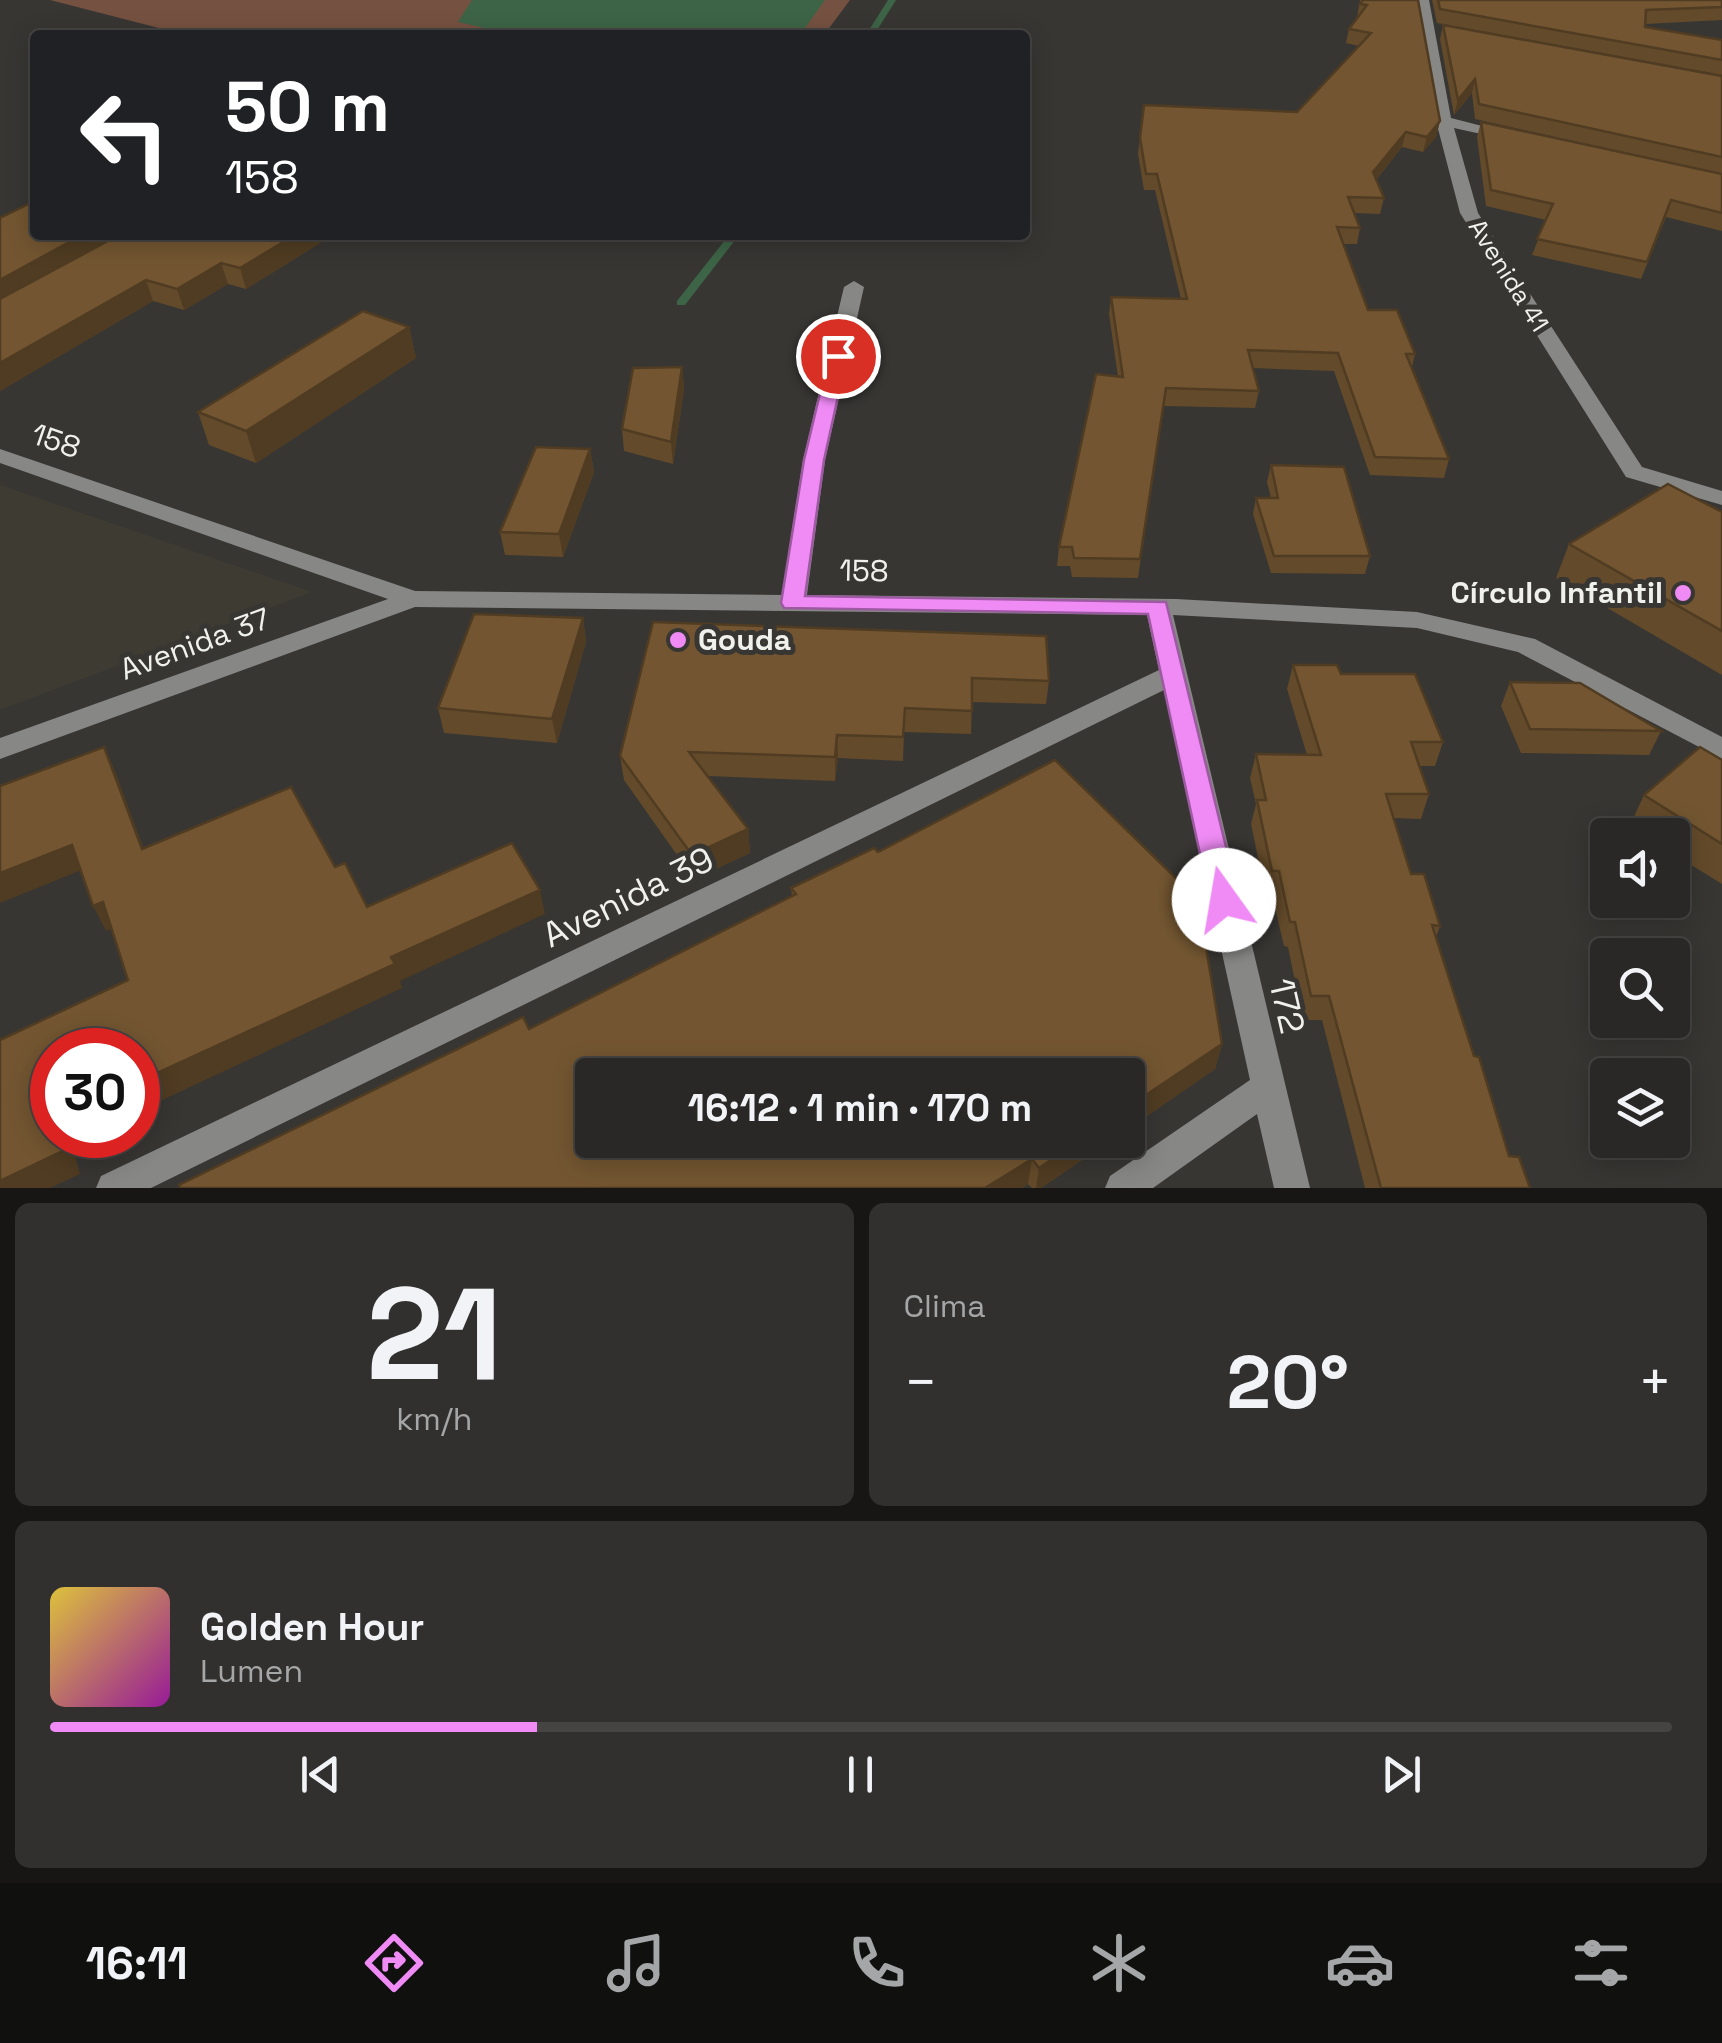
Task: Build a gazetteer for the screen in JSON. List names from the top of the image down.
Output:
{
  "streets": {
    "street": [
      "Avenida 41",
      "158",
      "Avenida 37",
      "Avenida 39",
      "172"
    ]
  },
  "crossings": [
    ["158", "Avenida 37"],
    ["158", "172"],
    ["Avenida 39", "172"]
  ],
  "places": ["Círculo Infantil", "Gouda"],
  "page": {
    "turn": ["50 m", "158"],
    "limit": "30",
    "trip": "16:12 · 1 min · 170 m",
    "tile": [
      ["21", "km/h"],
      "Clima"
    ],
    "heat": ["−", "20°", "+"],
    "song": ["Golden Hour", "Lumen"],
    "tabs": "16:11"
  }
}
